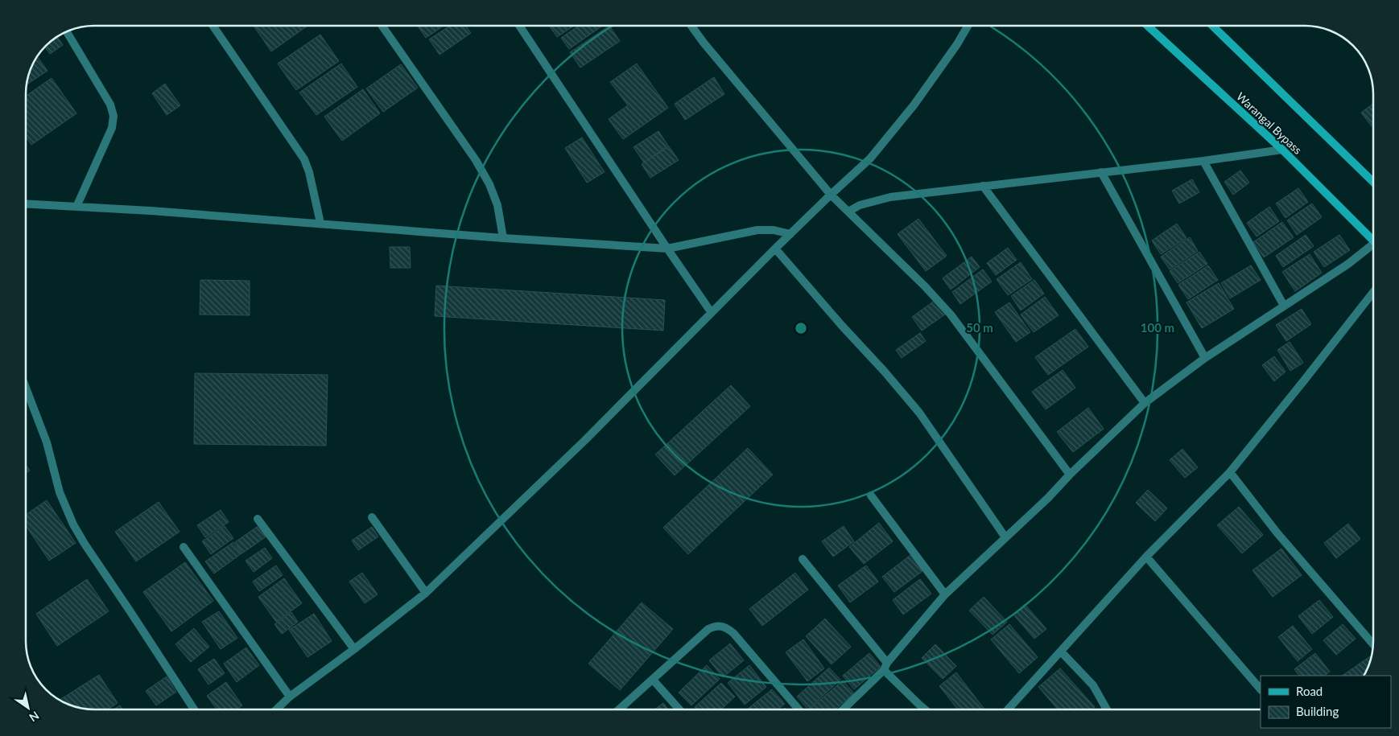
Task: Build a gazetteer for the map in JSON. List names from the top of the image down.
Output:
{
  "streets": {
    "main road": ["Warangal Bypass"]
  },
  "legend": ["Road", "Building"],
  "north": "bottom right",
  "rings": ["50 m", "100 m"]
}
